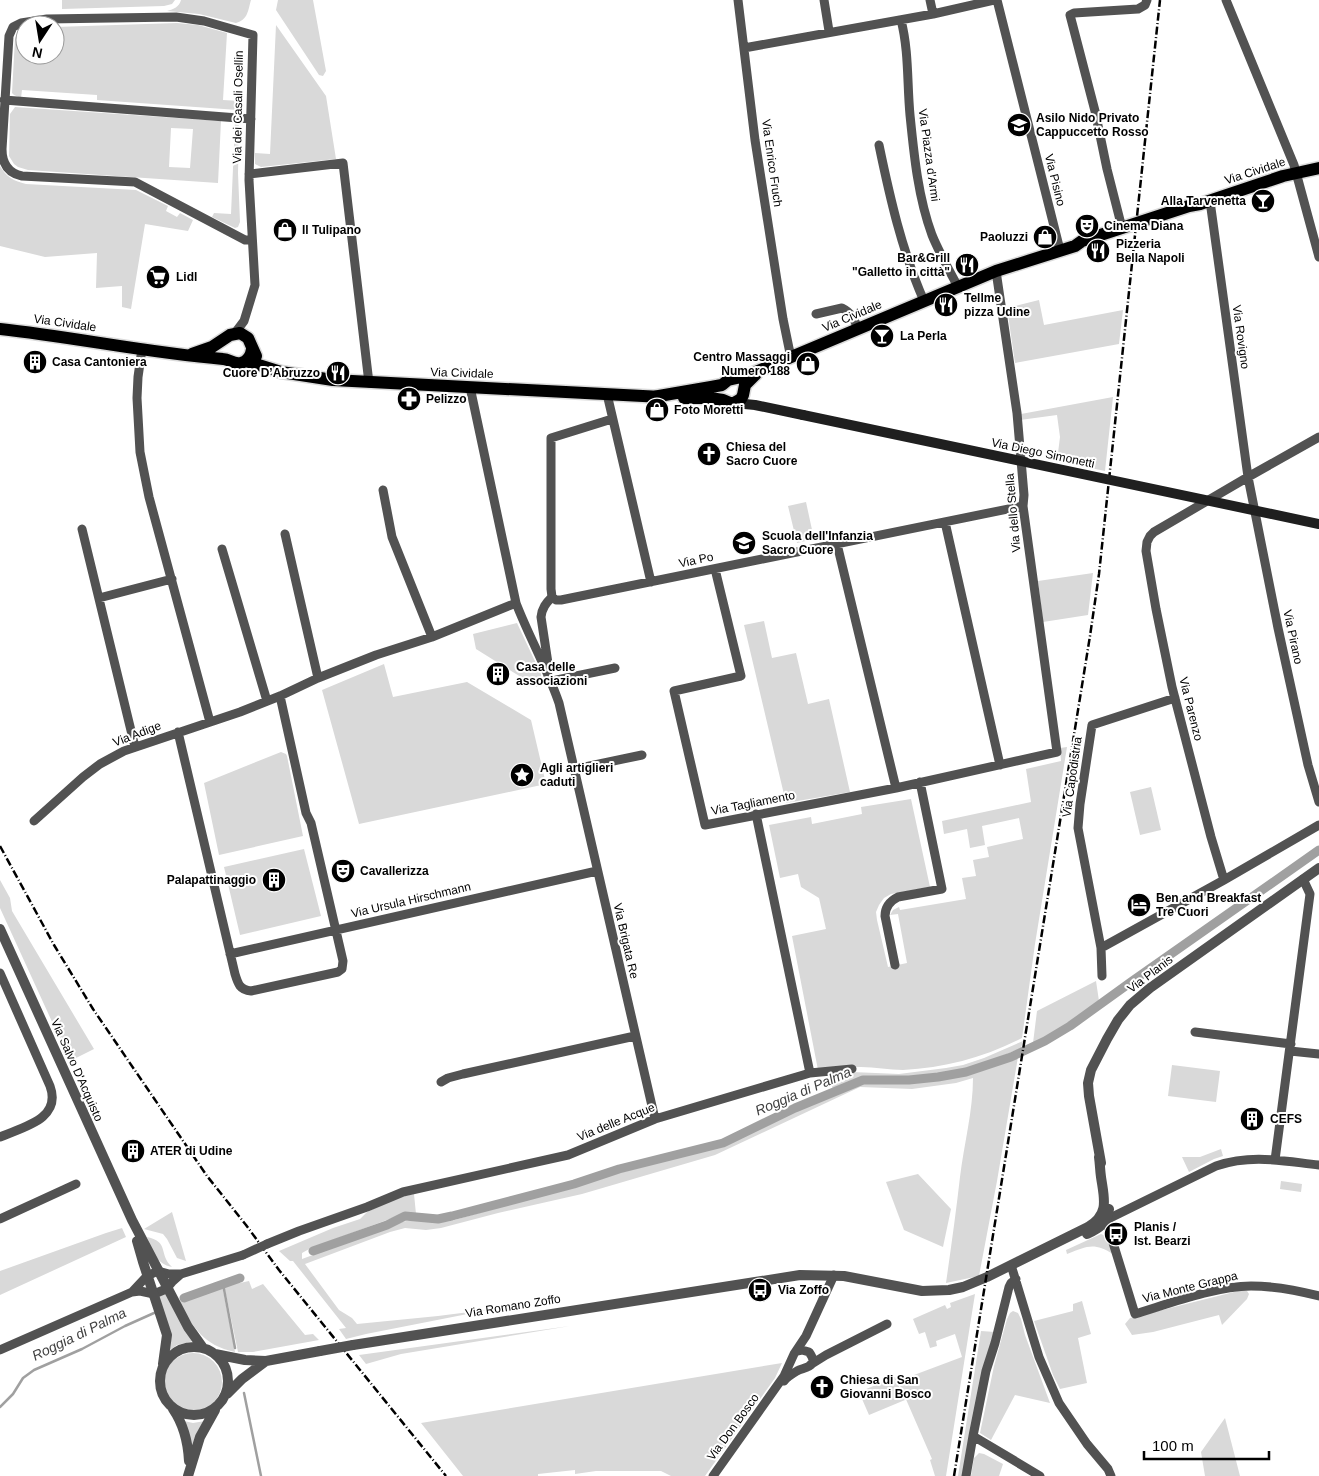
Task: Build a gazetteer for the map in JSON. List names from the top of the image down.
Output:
{
  "streets": {
    "main road": ["Via Cividale", "Via Diego Simonetti"],
    "street": [
      "Via dei Casali Osellin",
      "Via Piazza d'Armi",
      "Via Enrico Fruch",
      "Via Pisino",
      "Via Rovigno",
      "Via dello Stella",
      "Via Po",
      "Via Pirano",
      "Via Parenzo",
      "Via Adige",
      "Via Capodistria",
      "Via Tagliamento",
      "Via Ursula Hirschmann",
      "Via Brigata Re",
      "Via Planis",
      "Via Salvo D'Acquisto",
      "Via delle Acque",
      "Via Monte Grappa",
      "Via Romano Zoffo",
      "Via Don Bosco"
    ]
  },
  "crossings": [
    ["Via dei Casali Osellin", "Via Cividale"],
    ["Via Piazza d'Armi", "Via Cividale"],
    ["Via Enrico Fruch", "Via Cividale"],
    ["Via Cividale", "Via Pisino"],
    ["Via Cividale", "Via Rovigno"],
    ["Via Cividale", "Via Diego Simonetti"],
    ["Via Cividale", "Via dello Stella"],
    ["Via Cividale", "Via Brigata Re"],
    ["Via Rovigno", "Via Pirano"],
    ["Via Rovigno", "Via Parenzo"],
    ["Via dello Stella", "Via Po"],
    ["Via dello Stella", "Via Tagliamento"],
    ["Via Po", "Via Tagliamento"],
    ["Via Pirano", "Via Parenzo"],
    ["Via Parenzo", "Via Capodistria"],
    ["Via Adige", "Via Brigata Re"],
    ["Via Ursula Hirschmann", "Via Brigata Re"],
    ["Via Brigata Re", "Via delle Acque"],
    ["Via Planis", "Via Monte Grappa"],
    ["Via Salvo D'Acquisto", "Via delle Acque"],
    ["Via Salvo D'Acquisto", "Via Romano Zoffo"],
    ["Via Romano Zoffo", "Via Don Bosco"]
  ],
  "water": ["Roggia di Palma"],
  "places": {
    "school or university": ["Asilo Nido Privato Cappuccetto Rosso", "Scuola dell'Infanzia Sacro Cuore"],
    "bar": ["Alla Tarvenetta", "La Perla"],
    "theatre": ["Cinema Diana", "Cavallerizza"],
    "shop": [
      "Il Tulipano",
      "Paoluzzi",
      "Centro Massaggi Numero 188",
      "Foto Moretti"
    ],
    "restaurant": [
      "Pizzeria Bella Napoli",
      "Bar&Grill \"Galletto in città\"",
      "Tellme pizza Udine",
      "Cuore D’Abruzzo"
    ],
    "supermarket": ["Lidl"],
    "building": [
      "Casa Cantoniera",
      "Casa delle associazioni",
      "Palapattinaggio",
      "CEFS",
      "ATER di Udine"
    ],
    "pharmacy": ["Pelizzo"],
    "church": ["Chiesa del Sacro Cuore", "Chiesa di San Giovanni Bosco"],
    "place": ["Agli artiglieri caduti"],
    "hotel": ["Ben and Breakfast Tre Cuori"],
    "bus stop": ["Planis / Ist. Bearzi", "Via Zoffo"]
  },
  "scale_bar": "100 m",
  "north": "bottom"
}
